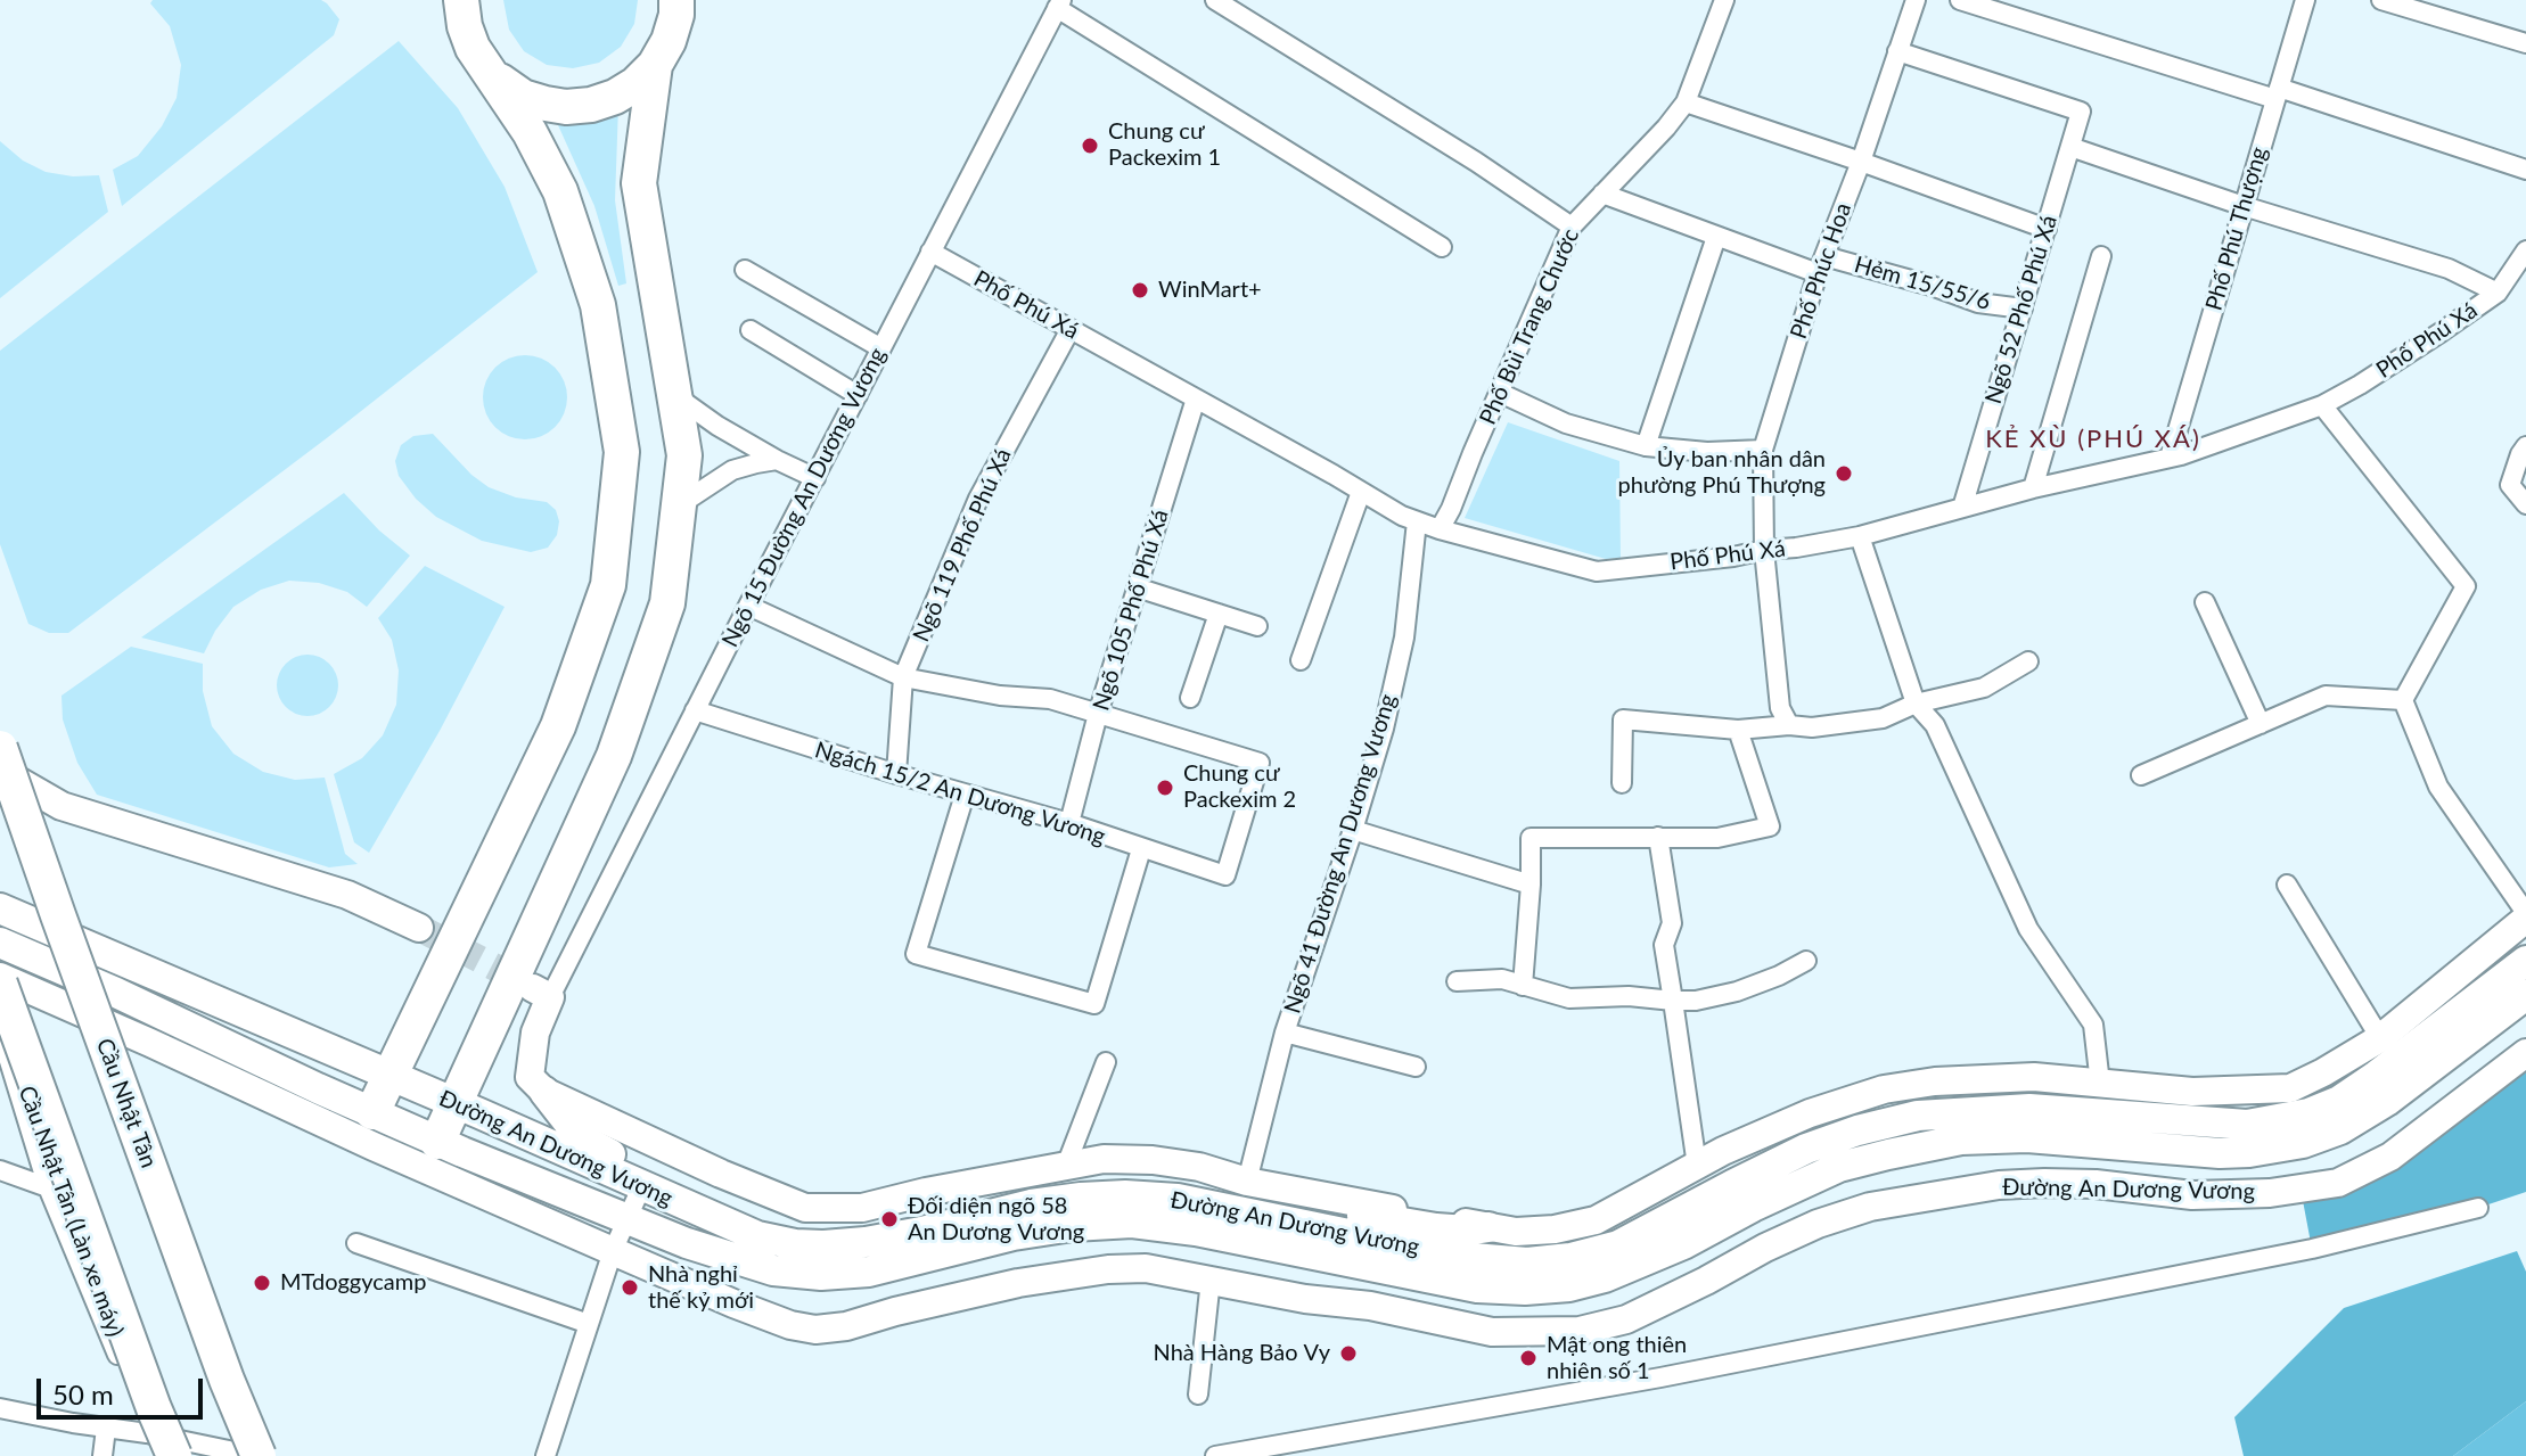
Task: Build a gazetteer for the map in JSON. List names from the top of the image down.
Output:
{
  "streets": {
    "highway": ["Cầu Nhật Tân", "Cầu Nhật Tân (Làn xe máy)"],
    "main road": ["Đường An Dương Vương"],
    "street": [
      "Phố Phú Thượng",
      "Phố Phúc Hoa",
      "Hẻm 15/55/6",
      "Phố Phú Xá",
      "Ngõ 52 Phố Phú Xá",
      "Phố Bùi Trang Chước",
      "Ngõ 15 Đường An Dương Vương",
      "Ngõ 119 Phố Phú Xá",
      "Ngõ 105 Phố Phú Xá",
      "Ngách 15/2 An Dương Vương",
      "Ngõ 41 Đường An Dương Vương"
    ]
  },
  "crossings": [
    ["Phố Phú Thượng", "Phố Phú Xá"],
    ["Phố Phúc Hoa", "Hẻm 15/55/6"],
    ["Phố Phúc Hoa", "Phố Phú Xá"],
    ["Phố Phúc Hoa", "Ngõ 52 Phố Phú Xá"],
    ["Hẻm 15/55/6", "Ngõ 52 Phố Phú Xá"],
    ["Hẻm 15/55/6", "Phố Bùi Trang Chước"],
    ["Phố Phú Xá", "Ngõ 52 Phố Phú Xá"],
    ["Phố Phú Xá", "Phố Bùi Trang Chước"],
    ["Phố Phú Xá", "Ngõ 15 Đường An Dương Vương"],
    ["Phố Phú Xá", "Ngõ 119 Phố Phú Xá"],
    ["Phố Phú Xá", "Ngõ 105 Phố Phú Xá"],
    ["Phố Phú Xá", "Ngõ 41 Đường An Dương Vương"],
    ["Ngõ 15 Đường An Dương Vương", "Ngách 15/2 An Dương Vương"],
    ["Ngõ 119 Phố Phú Xá", "Ngách 15/2 An Dương Vương"],
    ["Ngõ 105 Phố Phú Xá", "Ngách 15/2 An Dương Vương"],
    ["Ngõ 41 Đường An Dương Vương", "Đường An Dương Vương"]
  ],
  "districts": ["KẺ XÙ (PHÚ XÁ)"],
  "places": [
    "Chung cư Packexim 1",
    "WinMart+",
    "Ủy ban nhân dân phường Phú Thượng",
    "Chung cư Packexim 2",
    "Đối diện ngõ 58 An Dương Vương",
    "MTdoggycamp",
    "Nhà nghỉ thế kỷ mới",
    "Nhà Hàng Bảo Vy",
    "Mật ong thiên nhiên số 1"
  ],
  "scale_bar": "50 m"
}
